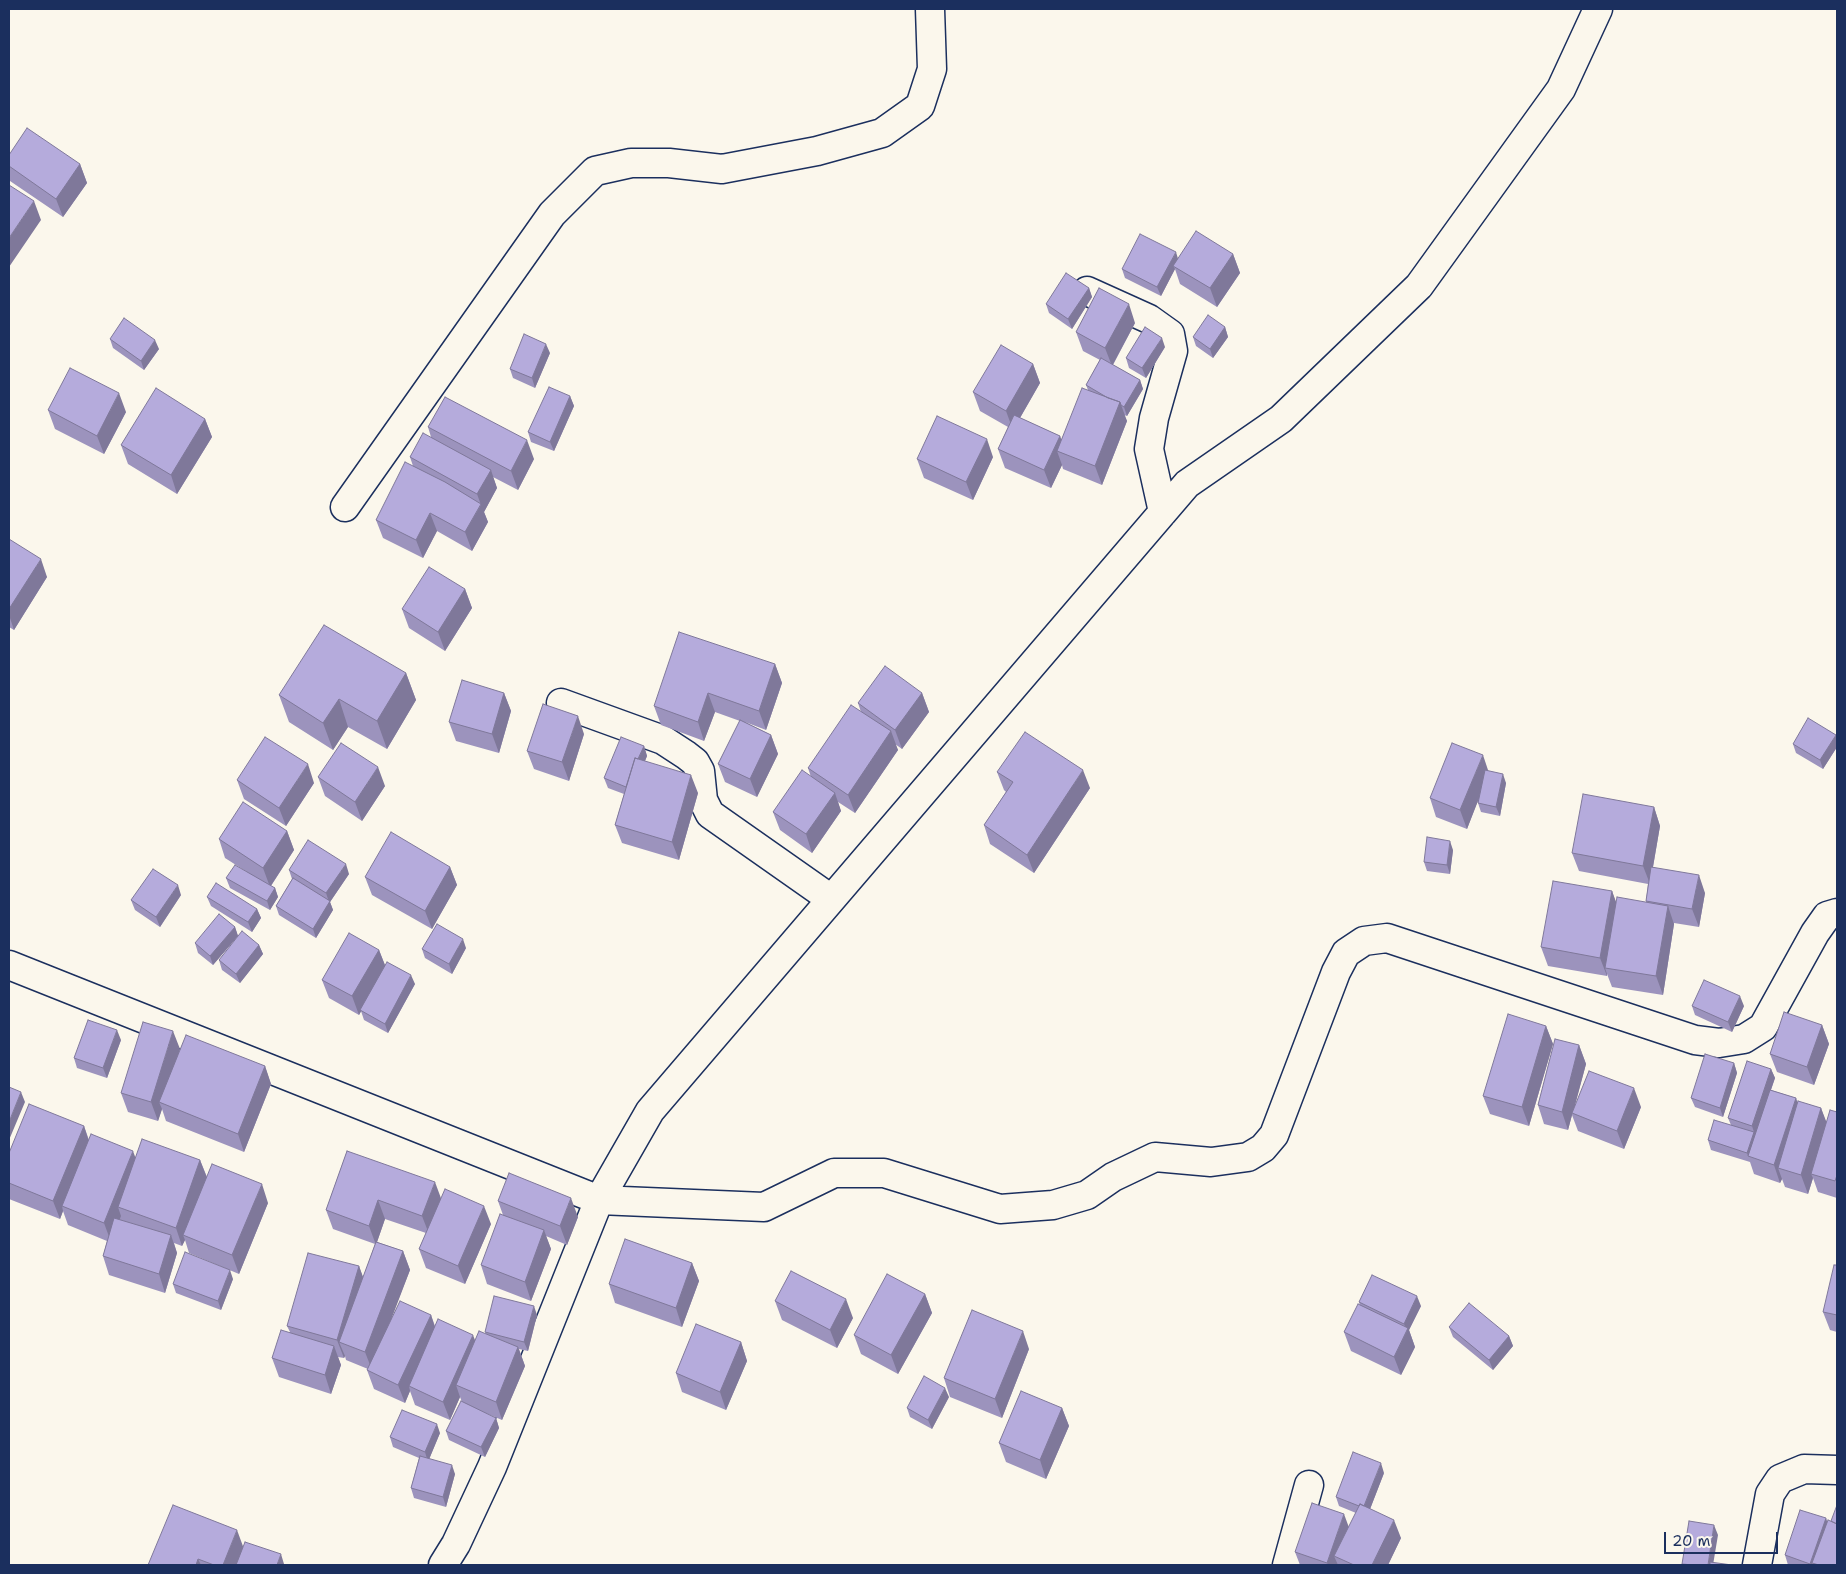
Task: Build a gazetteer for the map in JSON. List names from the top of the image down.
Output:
{
  "scale_bar": "20 m"
}
